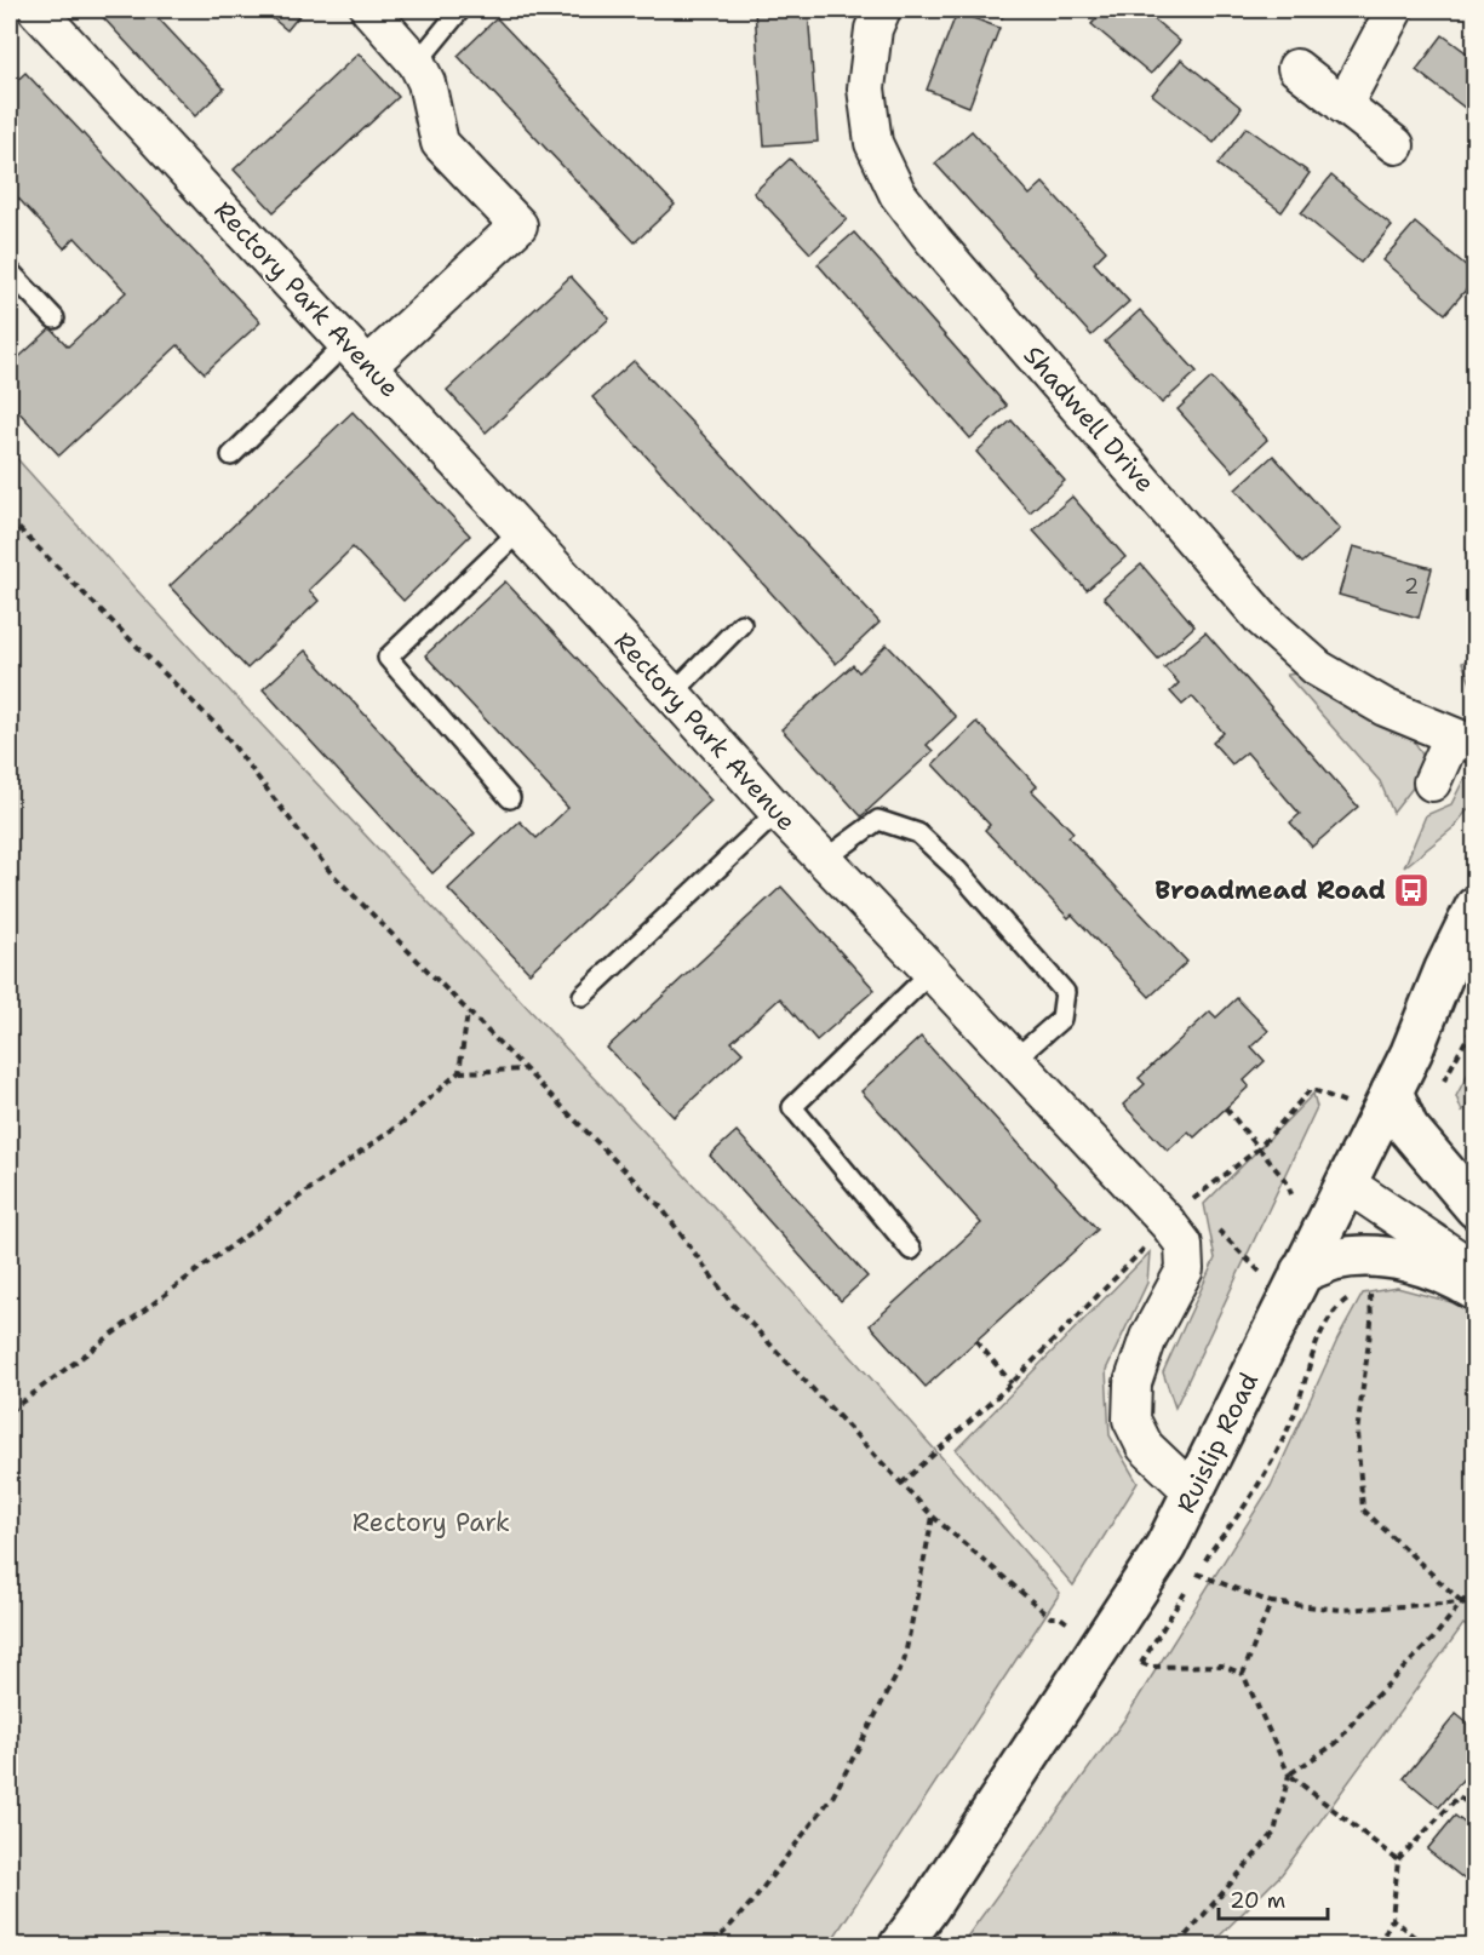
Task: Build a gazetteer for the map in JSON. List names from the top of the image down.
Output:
{
  "streets": {
    "main road": ["Ruislip Road"],
    "street": ["Rectory Park Avenue", "Shadwell Drive"]
  },
  "crossings": [
    ["Rectory Park Avenue", "Ruislip Road"]
  ],
  "parks": ["Rectory Park"],
  "places": {
    "bus stop": ["Broadmead Road"]
  },
  "house_numbers": ["2"],
  "scale_bar": "20 m"
}
